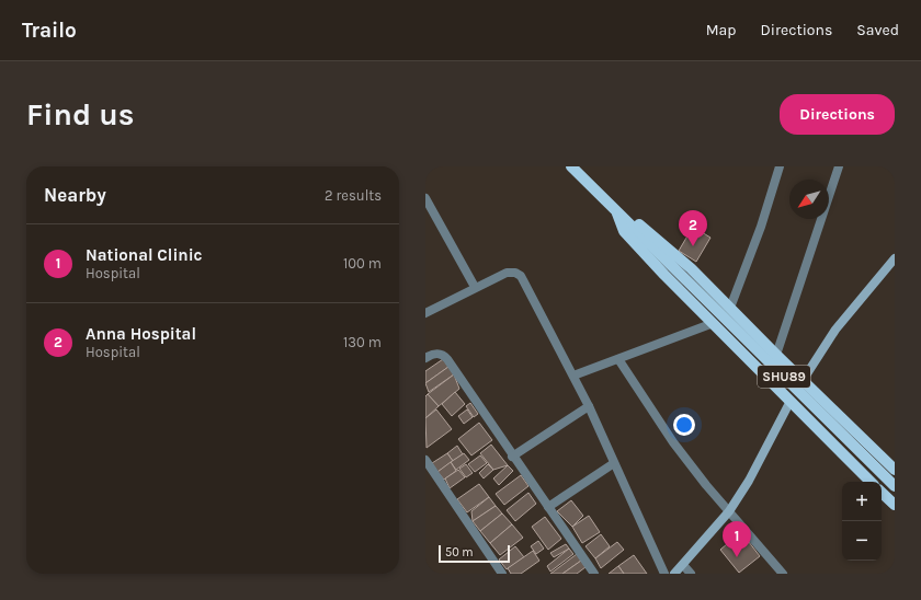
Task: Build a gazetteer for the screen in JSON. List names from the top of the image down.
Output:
{
  "streets": {
    "main road": ["SHU89"]
  },
  "scale_bar": "50 m",
  "north": "bottom left",
  "page": {
    "header": "Trailo",
    "nav": ["Map", "Directions", "Saved"],
    "buttons": "Directions",
    "title": "Find us",
    "heading": ["Nearby", "2 results"],
    "pins": ["2", "1"],
    "list": [
      {
        "mark": "1",
        "name": "National Clinic",
        "note": "Hospital",
        "value": "100 m"
      },
      {
        "mark": "2",
        "name": "Anna Hospital",
        "note": "Hospital",
        "value": "130 m"
      }
    ],
    "map_buttons": ["+", "−"],
    "scale": "50 m"
  }
}
